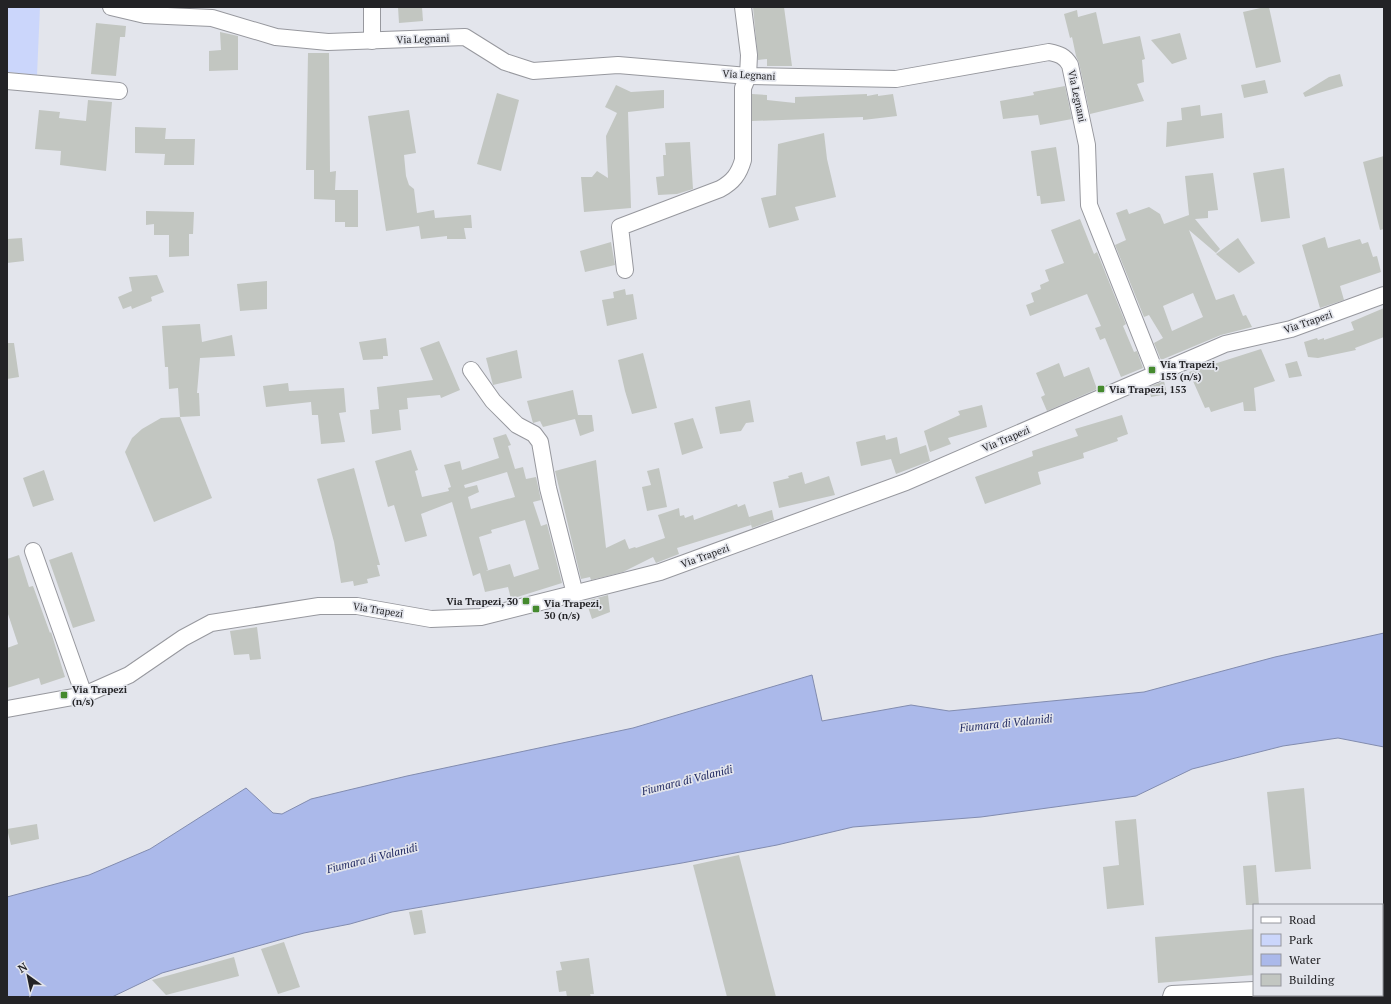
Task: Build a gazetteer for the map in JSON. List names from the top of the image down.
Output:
{
  "streets": {
    "street": ["Via Legnani", "Via Trapezi"]
  },
  "crossings": [
    ["Via Legnani", "Via Trapezi"]
  ],
  "water": ["Fiumara di Valanidi"],
  "places": {
    "transit": [
      "Via Trapezi, 153 (n/s)",
      "Via Trapezi, 153",
      "Via Trapezi, 30",
      "Via Trapezi, 30 (n/s)",
      "Via Trapezi (n/s)"
    ]
  },
  "legend": [
    "Road",
    "Park",
    "Water",
    "Building"
  ],
  "north": "top left"
}
